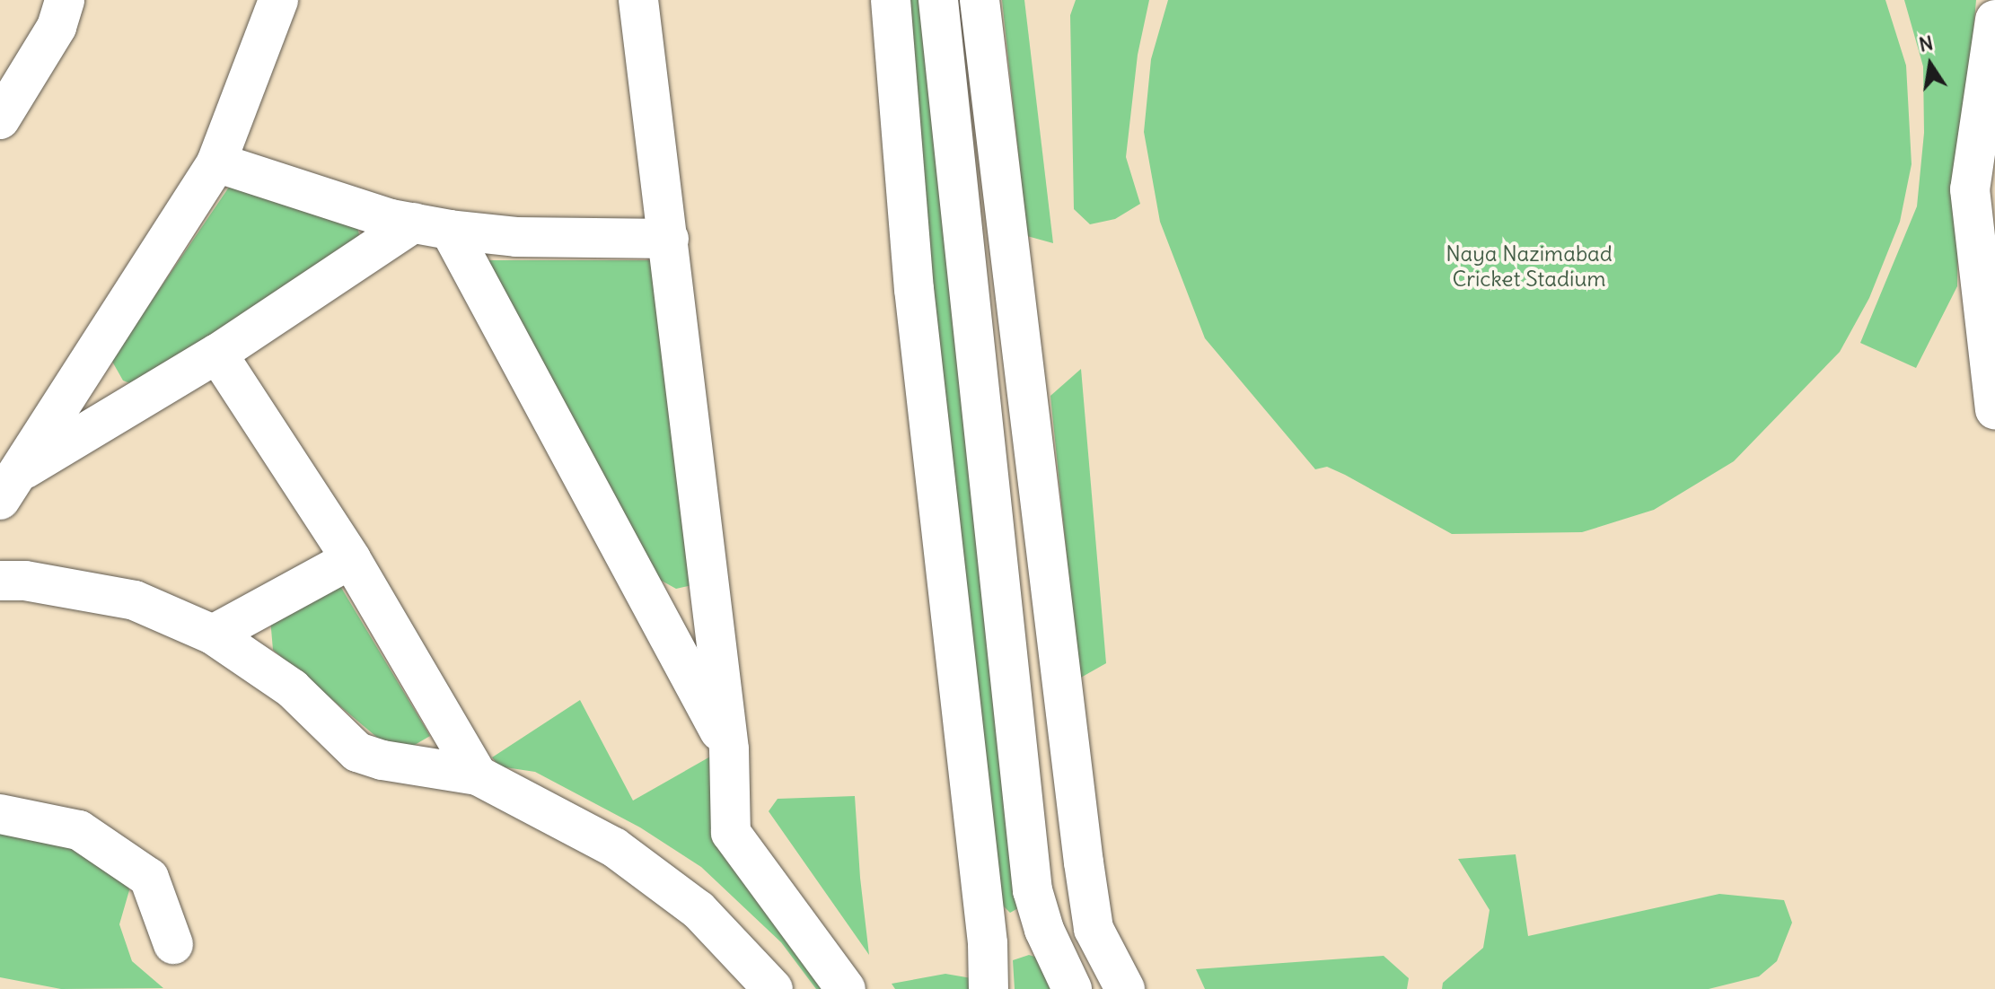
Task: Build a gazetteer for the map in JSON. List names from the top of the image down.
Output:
{
  "parks": ["Naya Nazimabad Cricket Stadium"],
  "north": "top"
}
